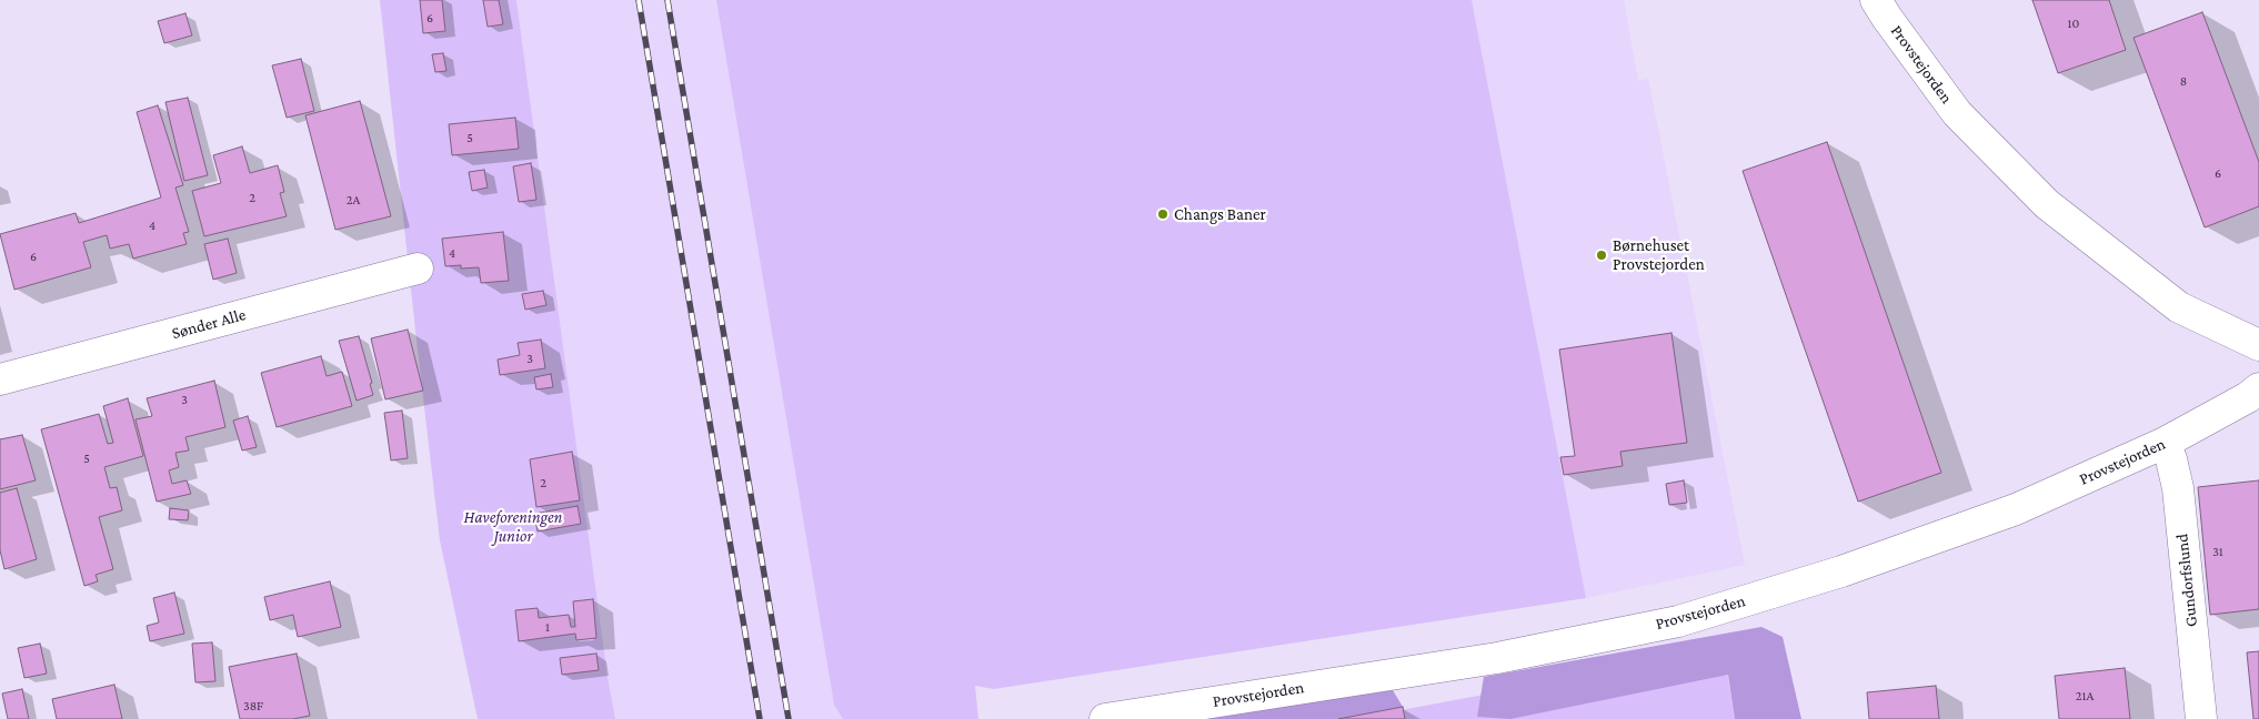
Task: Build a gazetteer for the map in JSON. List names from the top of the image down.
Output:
{
  "streets": {
    "street": ["Provstejorden", "Sønder Alle", "Gundorfslund"]
  },
  "crossings": [
    ["Provstejorden", "Gundorfslund"]
  ],
  "parks": ["Haveforeningen Junior"],
  "places": ["Changs Baner", "Børnehuset Provstejorden"],
  "house_numbers": [
    "6",
    "10",
    "8",
    "5",
    "6",
    "2",
    "2A",
    "4",
    "4",
    "6",
    "3",
    "3",
    "5",
    "2",
    "31",
    "1",
    "21A",
    "38F"
  ]
}
